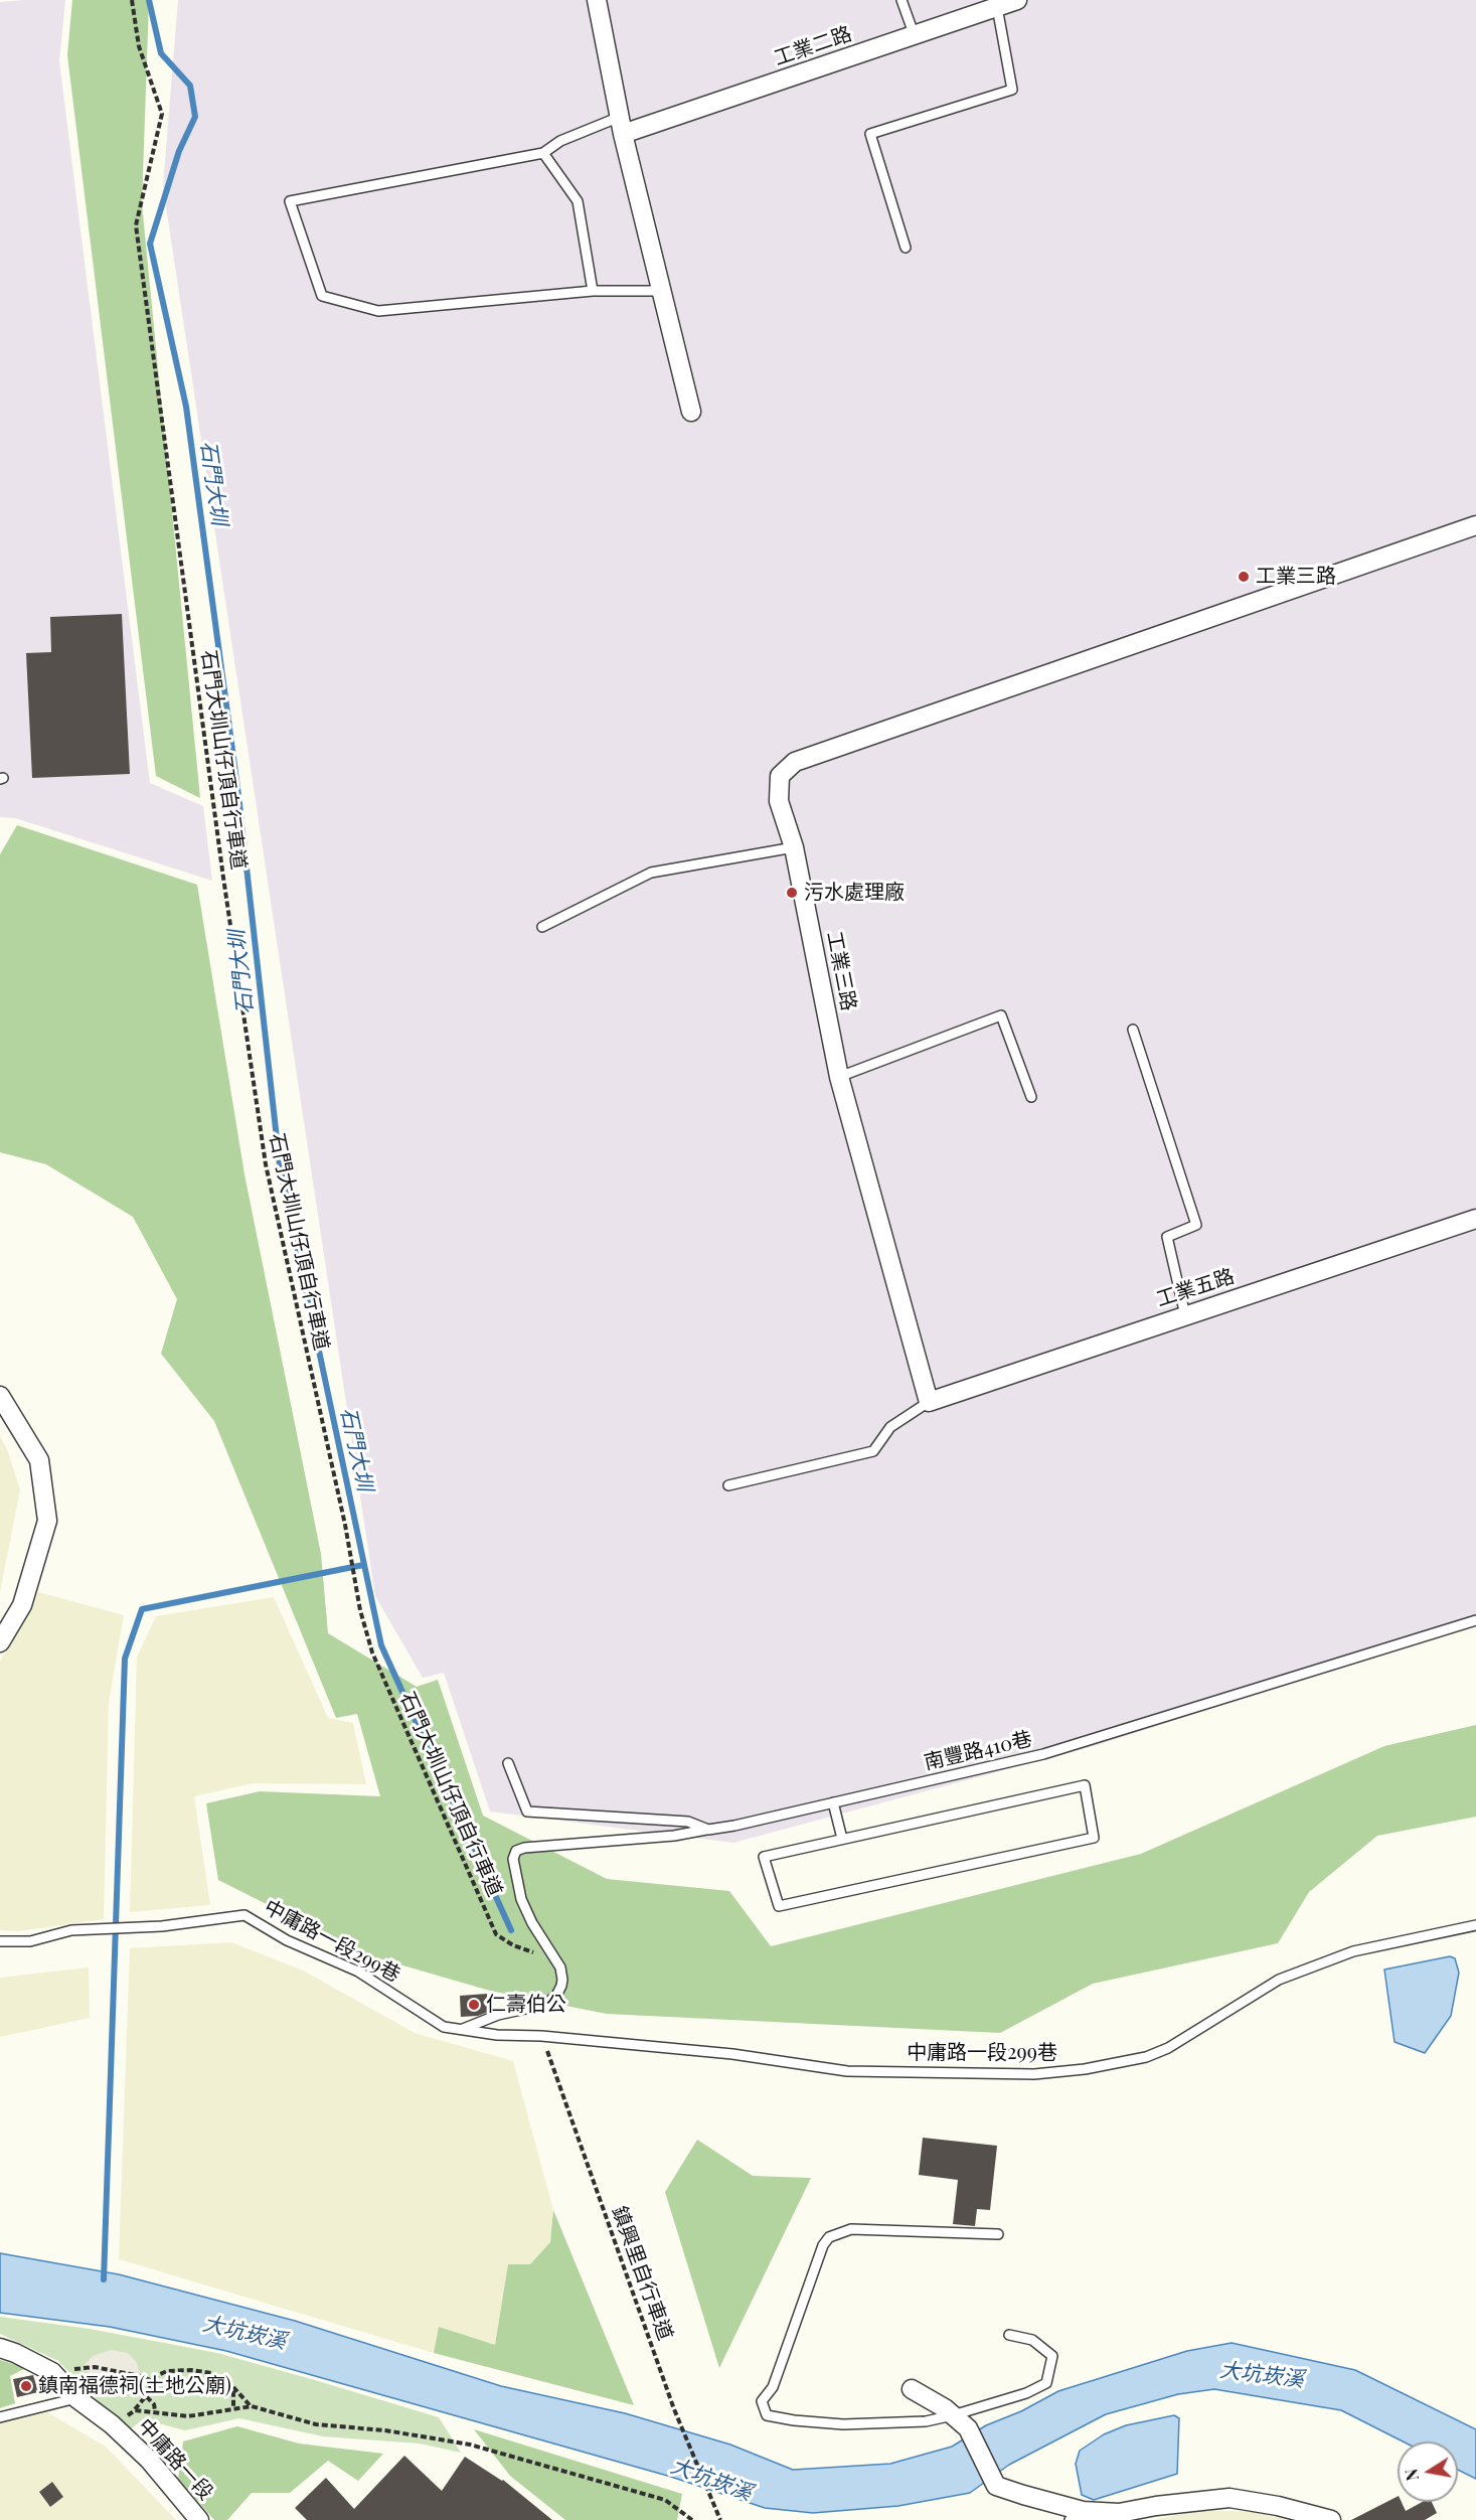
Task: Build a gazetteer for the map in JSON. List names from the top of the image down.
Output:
{
  "streets": {
    "street": [
      "工業二路",
      "工業三路",
      "工業五路",
      "中庸路一段"
    ],
    "lane": ["南豐路410巷", "中庸路一段299巷"],
    "path": ["石門大圳山仔頂自行車道", "鎮興里自行車道"]
  },
  "crossings": [
    ["工業三路", "工業五路"],
    ["中庸路一段299巷", "鎮興里自行車道"]
  ],
  "water": ["石門大圳", "大坑崁溪"],
  "places": [
    "工業三路",
    "污水處理廠",
    "仁壽伯公",
    "鎮南福德祠(土地公廟)"
  ],
  "north": "left"
}
